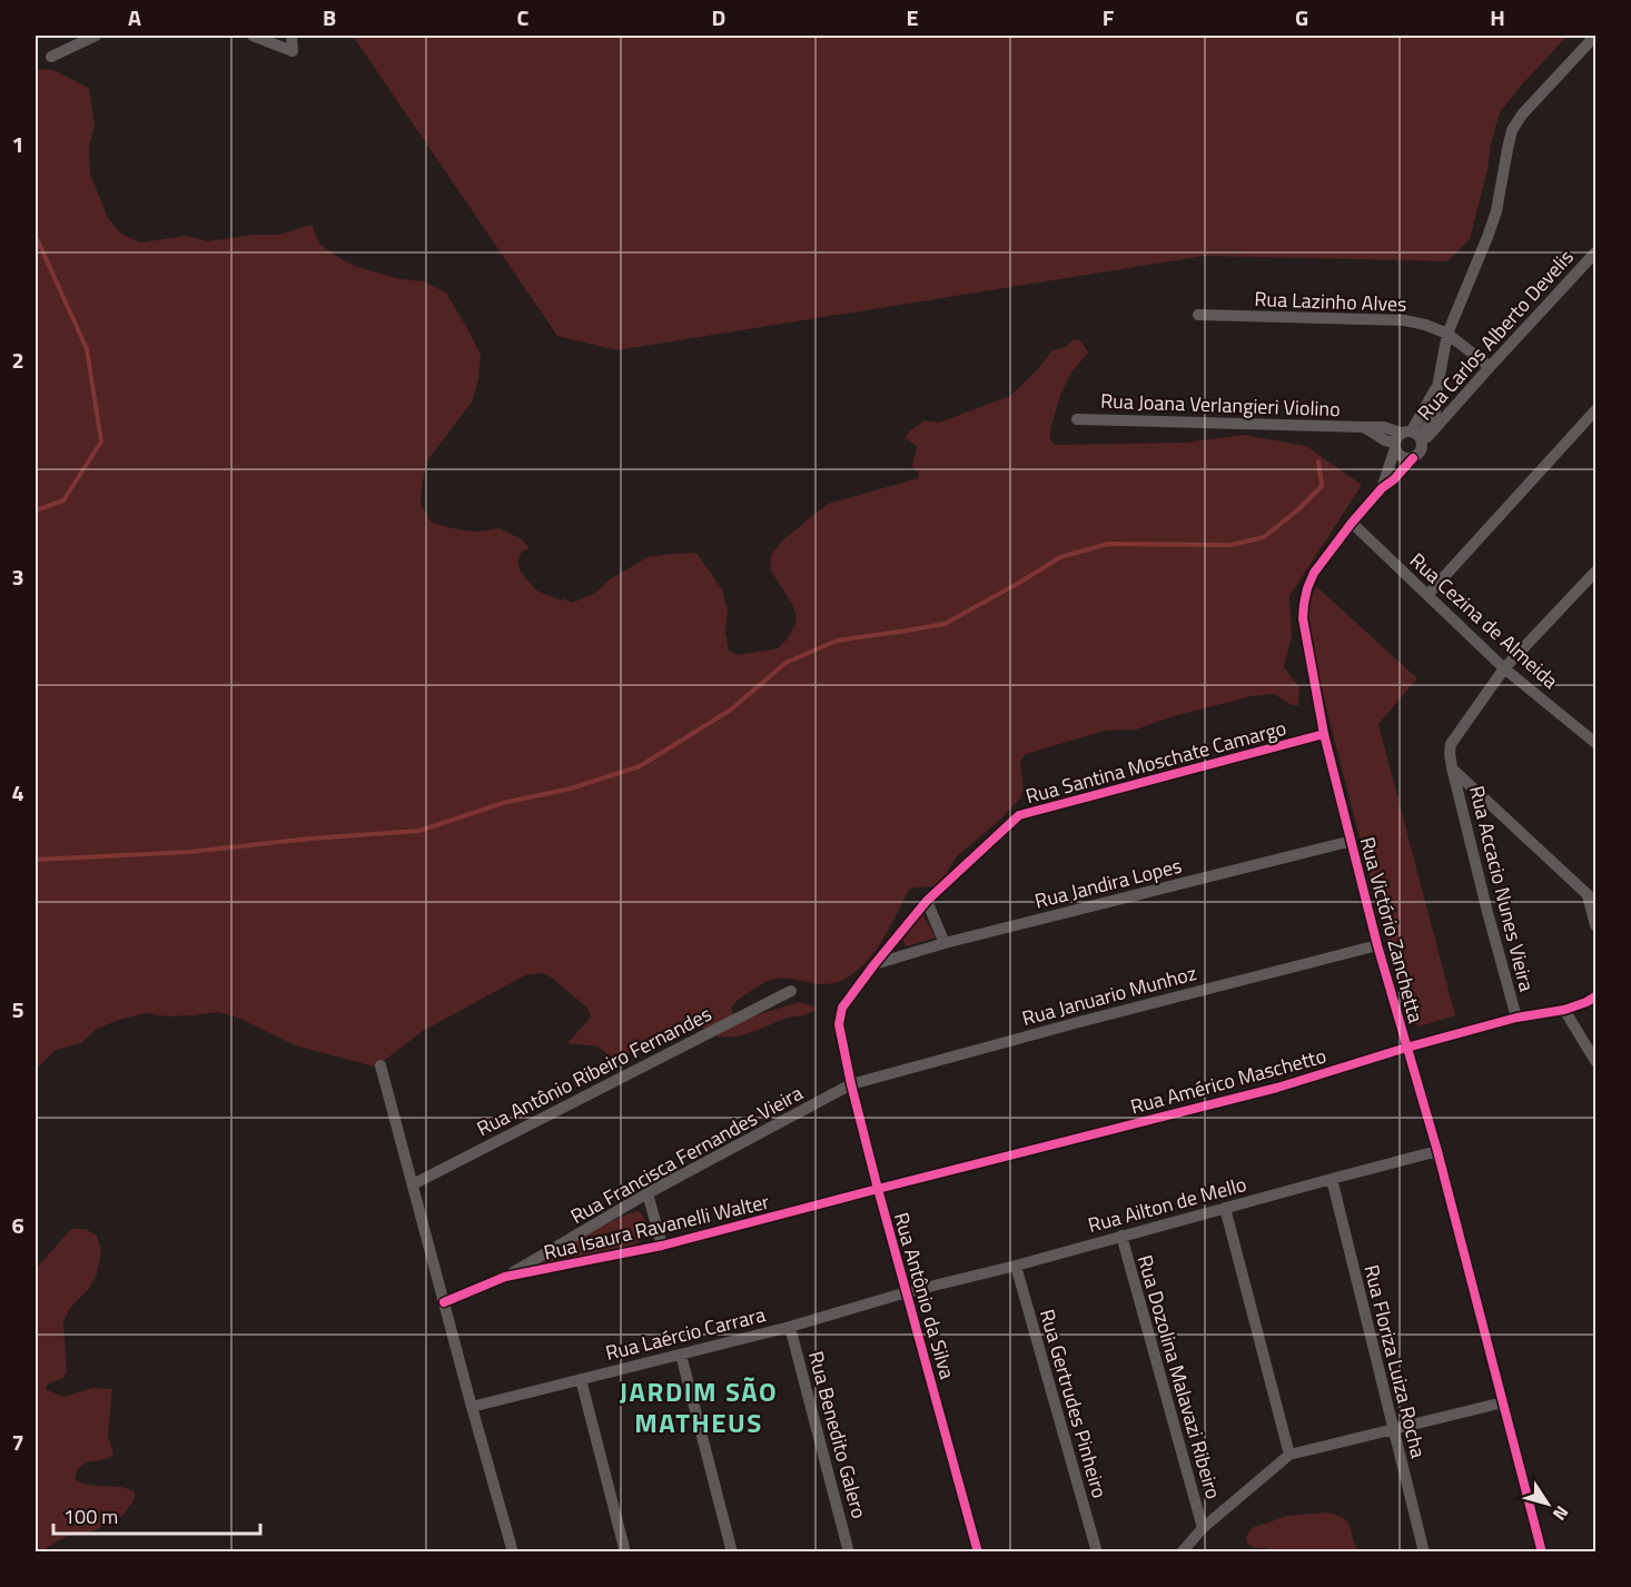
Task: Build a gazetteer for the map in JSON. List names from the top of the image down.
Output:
{
  "streets": {
    "street": [
      "Rua Lazinho Alves",
      "Rua Carlos Alberto Develis",
      "Rua Joana Verlangieri Violino",
      "Rua Cezina de Almeida",
      "Rua Santina Moschate Camargo",
      "Rua Jandira Lopes",
      "Rua Accacio Nunes Vieira",
      "Rua Victório Zanchetta",
      "Rua Januario Munhoz",
      "Rua Antônio Ribeiro Fernandes",
      "Rua Américo Maschetto",
      "Rua Francisca Fernandes Vieira",
      "Rua Ailton de Mello",
      "Rua Isaura Ravanelli Walter",
      "Rua Antônio da Silva",
      "Rua Laércio Carrara",
      "Rua Floriza Luiza Rocha",
      "Rua Dozolina Malavazi Ribeiro",
      "Rua Gertrudes Pinheiro",
      "Rua Benedito Galero"
    ]
  },
  "crossings": [
    ["Rua Lazinho Alves", "Rua Carlos Alberto Develis"],
    ["Rua Carlos Alberto Develis", "Rua Joana Verlangieri Violino"],
    ["Rua Carlos Alberto Develis", "Rua Victório Zanchetta"],
    ["Rua Cezina de Almeida", "Rua Victório Zanchetta"],
    ["Rua Santina Moschate Camargo", "Rua Jandira Lopes"],
    ["Rua Santina Moschate Camargo", "Rua Victório Zanchetta"],
    ["Rua Santina Moschate Camargo", "Rua Antônio da Silva"],
    ["Rua Jandira Lopes", "Rua Victório Zanchetta"],
    ["Rua Accacio Nunes Vieira", "Rua Américo Maschetto"],
    ["Rua Victório Zanchetta", "Rua Januario Munhoz"],
    ["Rua Victório Zanchetta", "Rua Américo Maschetto"],
    ["Rua Victório Zanchetta", "Rua Ailton de Mello"],
    ["Rua Januario Munhoz", "Rua Francisca Fernandes Vieira"],
    ["Rua Januario Munhoz", "Rua Antônio da Silva"],
    ["Rua Américo Maschetto", "Rua Isaura Ravanelli Walter"],
    ["Rua Américo Maschetto", "Rua Antônio da Silva"],
    ["Rua Francisca Fernandes Vieira", "Rua Isaura Ravanelli Walter"],
    ["Rua Francisca Fernandes Vieira", "Rua Antônio da Silva"],
    ["Rua Ailton de Mello", "Rua Antônio da Silva"],
    ["Rua Ailton de Mello", "Rua Laércio Carrara"],
    ["Rua Ailton de Mello", "Rua Floriza Luiza Rocha"],
    ["Rua Ailton de Mello", "Rua Dozolina Malavazi Ribeiro"],
    ["Rua Ailton de Mello", "Rua Gertrudes Pinheiro"],
    ["Rua Isaura Ravanelli Walter", "Rua Antônio da Silva"],
    ["Rua Antônio da Silva", "Rua Laércio Carrara"],
    ["Rua Laércio Carrara", "Rua Benedito Galero"]
  ],
  "districts": ["JARDIM SÃO MATHEUS"],
  "scale_bar": "100 m",
  "north": "bottom right",
  "grid": {
    "columns": [
      "A",
      "B",
      "C",
      "D",
      "E",
      "F",
      "G",
      "H"
    ],
    "rows": [
      "1",
      "2",
      "3",
      "4",
      "5",
      "6",
      "7"
    ]
  }
}
